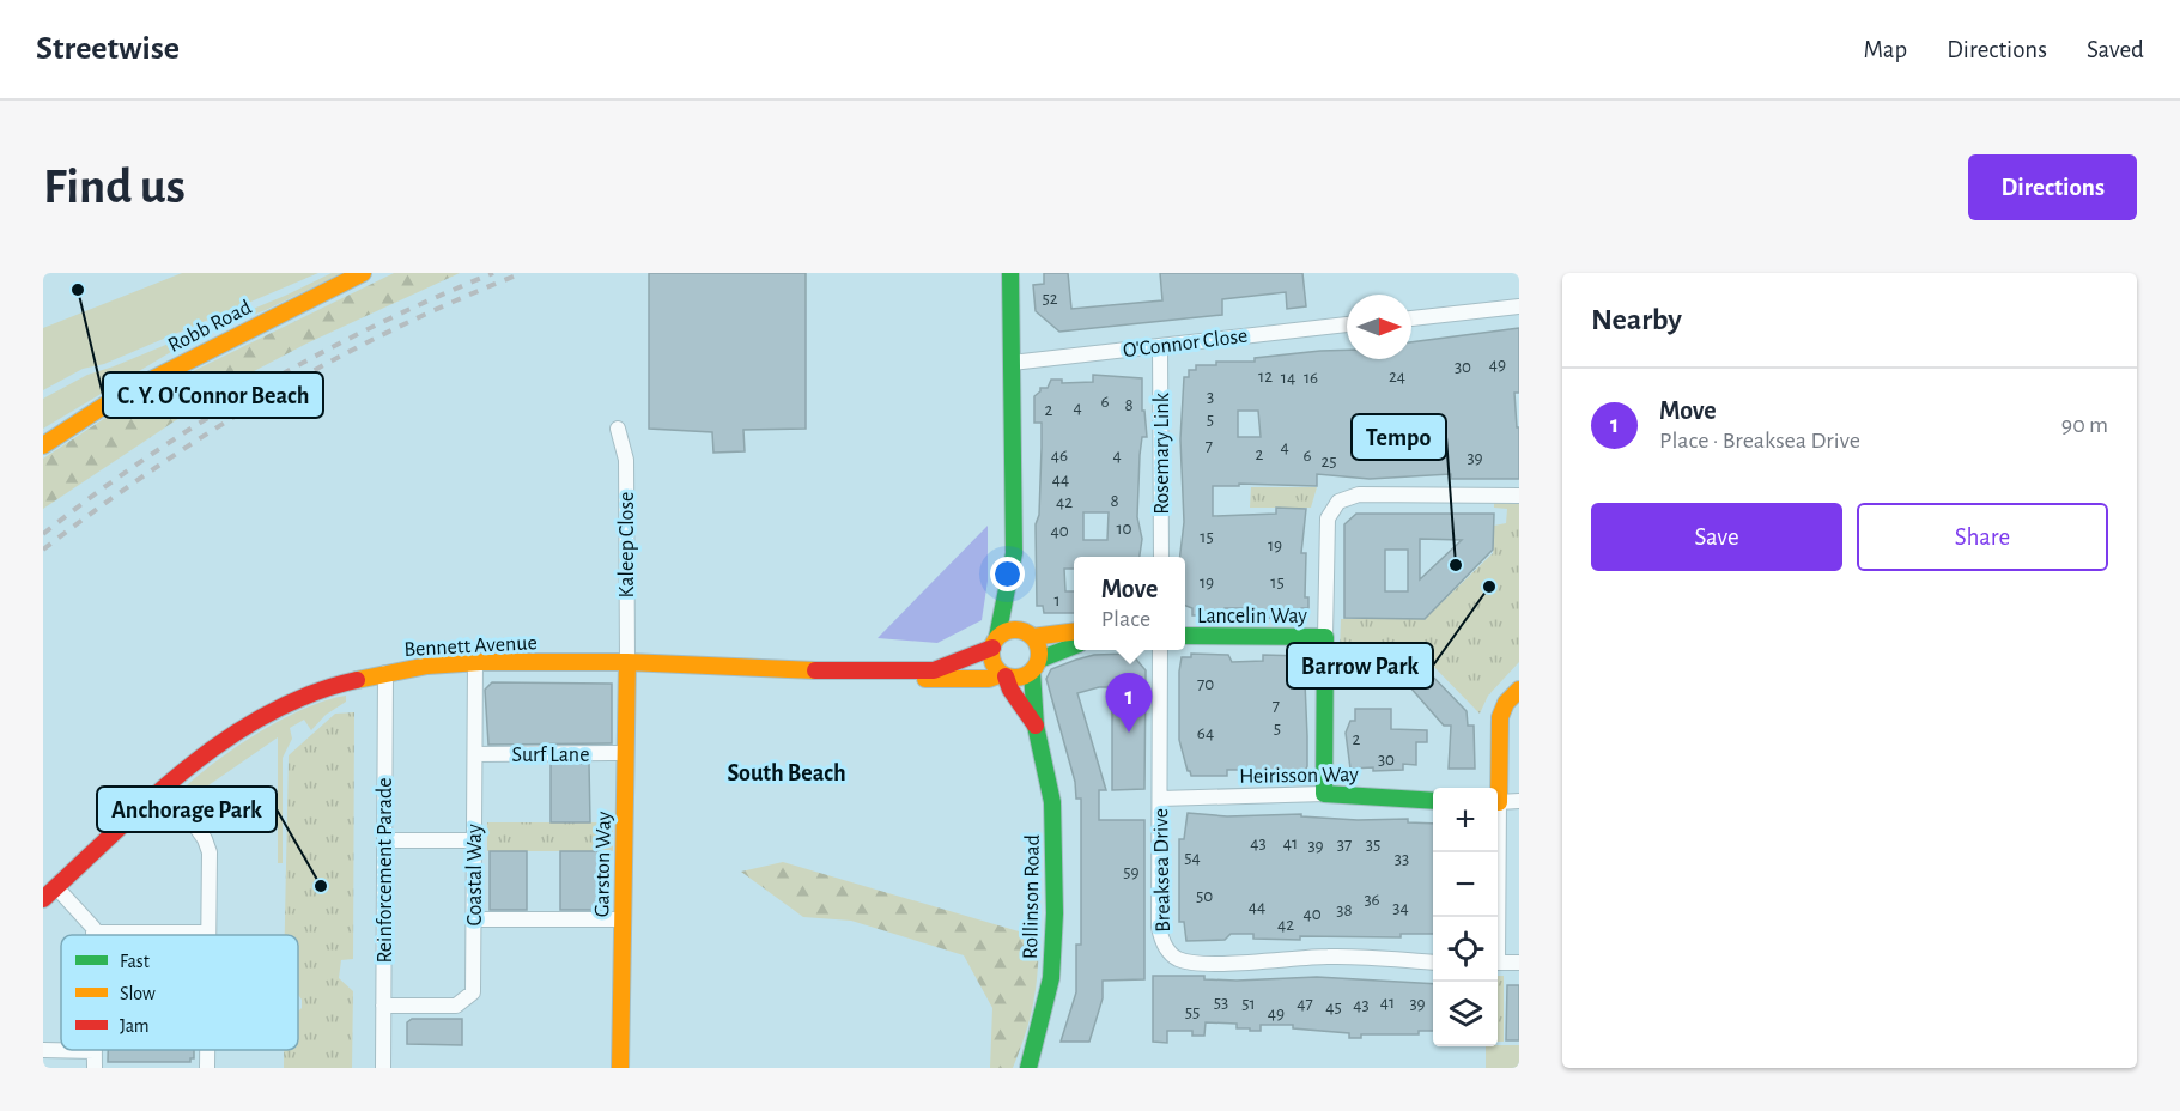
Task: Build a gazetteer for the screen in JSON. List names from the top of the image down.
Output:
{
  "streets": {
    "street": [
      "Robb Road",
      "O'Connor Close",
      "Rosemary Link",
      "Kaleep Close",
      "Lancelin Way",
      "Bennett Avenue",
      "Surf Lane",
      "Heirisson Way",
      "Garston Way",
      "Reinforcement Parade",
      "Breaksea Drive",
      "Coastal Way",
      "Rollinson Road"
    ]
  },
  "crossings": [
    ["O'Connor Close", "Rosemary Link"],
    ["Kaleep Close", "Bennett Avenue"],
    ["Kaleep Close", "Garston Way"],
    ["Bennett Avenue", "Garston Way"],
    ["Bennett Avenue", "Reinforcement Parade"],
    ["Bennett Avenue", "Coastal Way"],
    ["Bennett Avenue", "Rollinson Road"],
    ["Surf Lane", "Garston Way"],
    ["Surf Lane", "Coastal Way"],
    ["Heirisson Way", "Breaksea Drive"],
    ["Reinforcement Parade", "Coastal Way"]
  ],
  "districts": ["South Beach"],
  "places": [
    "C. Y. O'Connor Beach",
    "Tempo",
    "Barrow Park",
    "Anchorage Park"
  ],
  "house_numbers": [
    "52",
    "49",
    "30",
    "12",
    "24",
    "14",
    "16",
    "3",
    "6",
    "8",
    "4",
    "2",
    "5",
    "7",
    "4",
    "2",
    "46",
    "4",
    "6",
    "39",
    "25",
    "44",
    "8",
    "42",
    "10",
    "40",
    "15",
    "19",
    "19",
    "15",
    "1",
    "70",
    "7",
    "5",
    "64",
    "2",
    "30",
    "43",
    "41",
    "37",
    "35",
    "39",
    "54",
    "33",
    "59",
    "50",
    "36",
    "44",
    "34",
    "38",
    "40",
    "42",
    "53",
    "41",
    "51",
    "47",
    "39",
    "43",
    "45",
    "55",
    "49"
  ],
  "legend": ["Fast", "Slow", "Jam"],
  "north": "right",
  "page": {
    "header": "Streetwise",
    "nav": ["Map", "Directions", "Saved"],
    "buttons": [
      "Directions",
      ["Save", "Share"]
    ],
    "title": "Find us",
    "heading": "Nearby",
    "list": [
      {
        "mark": "1",
        "name": "Move",
        "note": "Place · Breaksea Drive",
        "value": "90 m"
      }
    ],
    "popup": ["Move", "Place"],
    "pins": "1",
    "map_buttons": ["+", "−"]
  }
}
